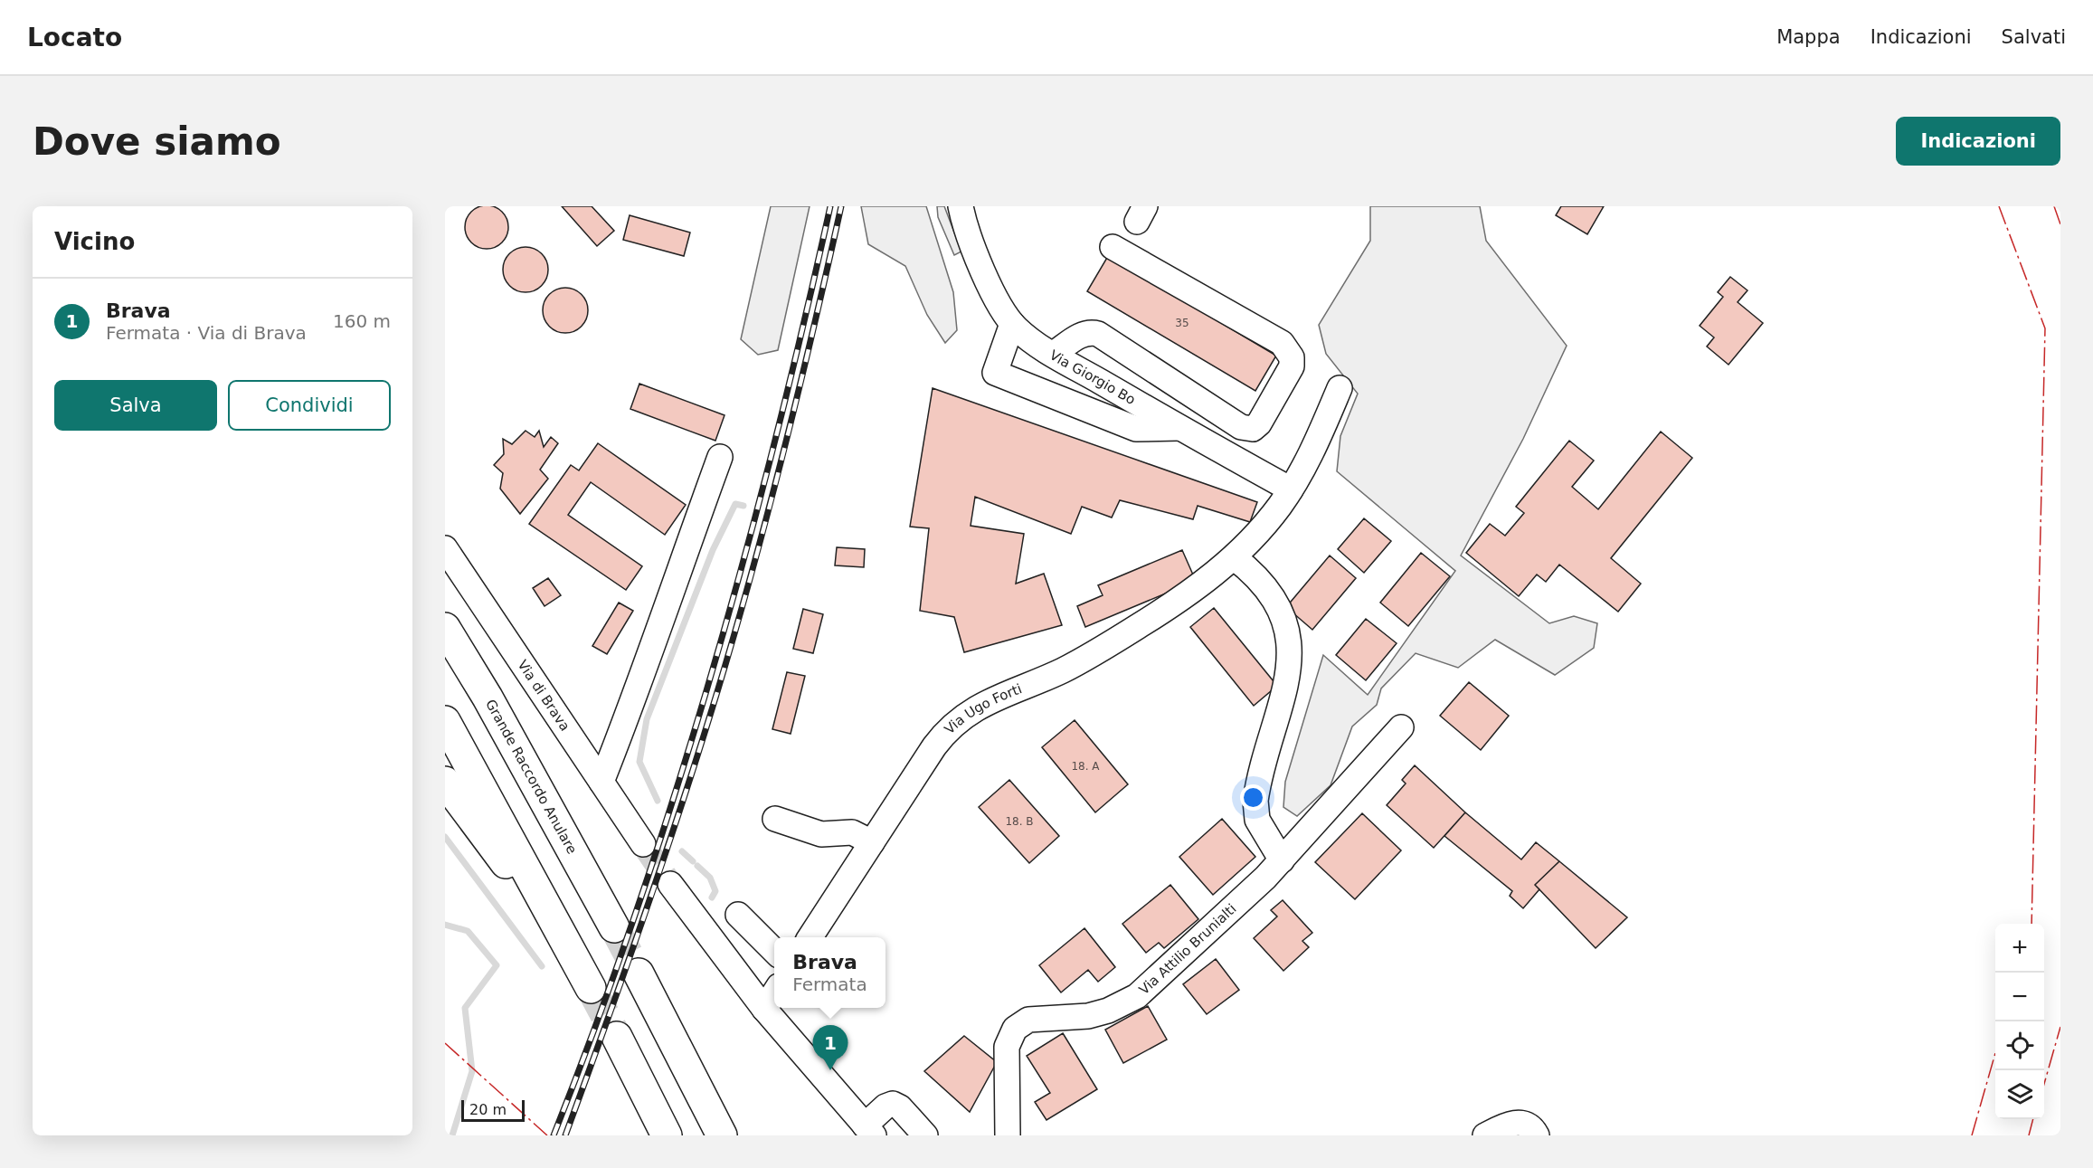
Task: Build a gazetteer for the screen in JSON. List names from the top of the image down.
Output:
{
  "streets": {
    "highway": ["Grande Raccordo Anulare"],
    "street": [
      "Via Giorgio Bo",
      "Via di Brava",
      "Via Ugo Forti",
      "Via Attilio Brunialti"
    ]
  },
  "crossings": [
    ["Via Giorgio Bo", "Via Ugo Forti"]
  ],
  "house_numbers": ["35", "18. A", "18. B"],
  "scale_bar": "20 m",
  "page": {
    "header": "Locato",
    "nav": ["Mappa", "Indicazioni", "Salvati"],
    "buttons": [
      "Indicazioni",
      ["Salva", "Condividi"]
    ],
    "title": "Dove siamo",
    "heading": "Vicino",
    "list": [
      {
        "mark": "1",
        "name": "Brava",
        "note": "Fermata · Via di Brava",
        "value": "160 m"
      }
    ],
    "map_buttons": ["+", "−"],
    "popup": ["Brava", "Fermata"],
    "pins": "1",
    "scale": "20 m"
  }
}
